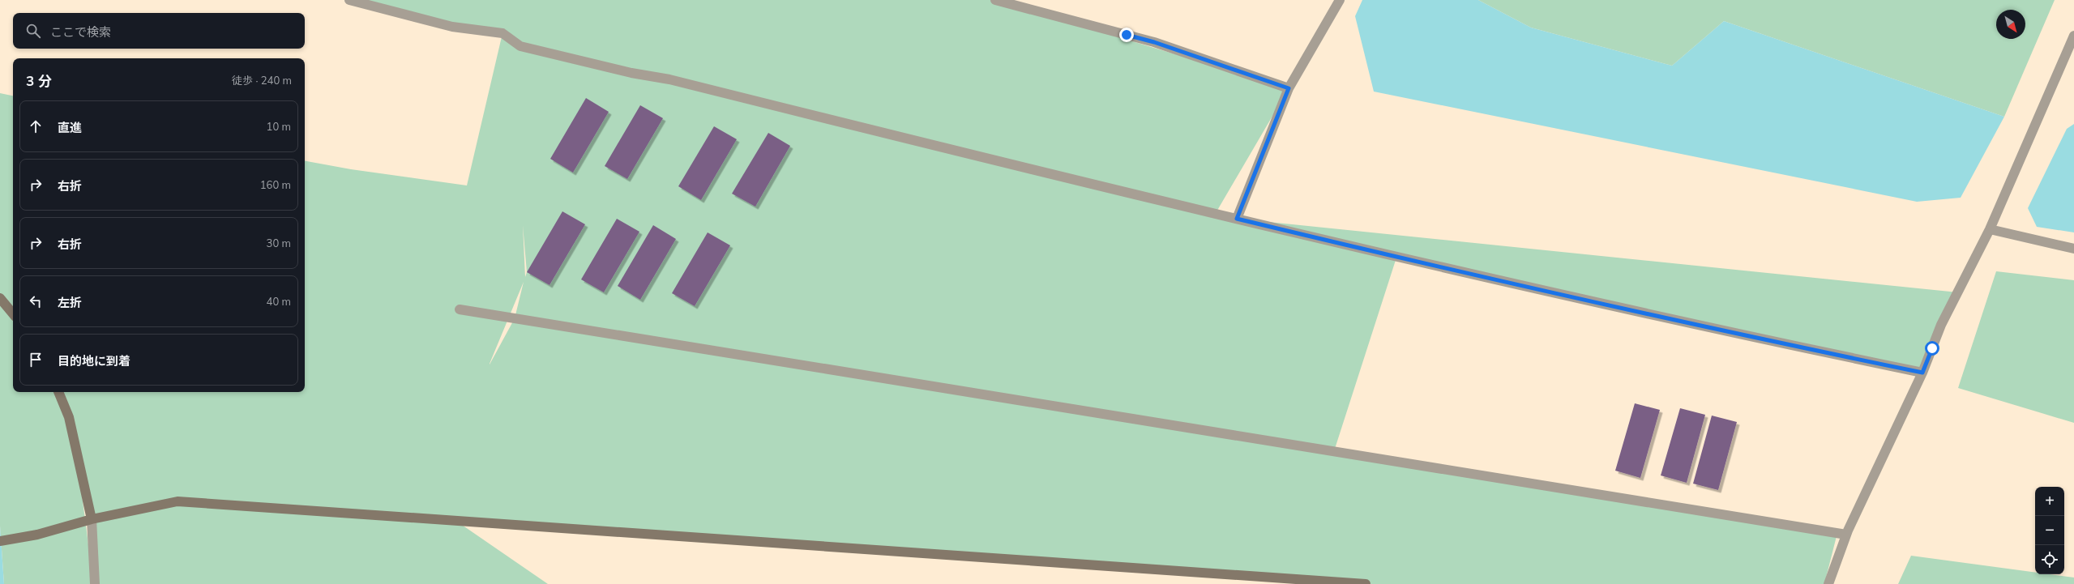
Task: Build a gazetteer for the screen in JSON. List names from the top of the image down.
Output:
{
  "north": "bottom right",
  "page": {
    "search": "ここで検索",
    "heading": ["3 分", "徒歩 · 240 m"],
    "list": [
      ["直進", "10 m"],
      ["右折", "160 m"],
      ["右折", "30 m"],
      ["左折", "40 m"],
      "目的地に到着"
    ],
    "map_buttons": ["+", "−"]
  }
}
